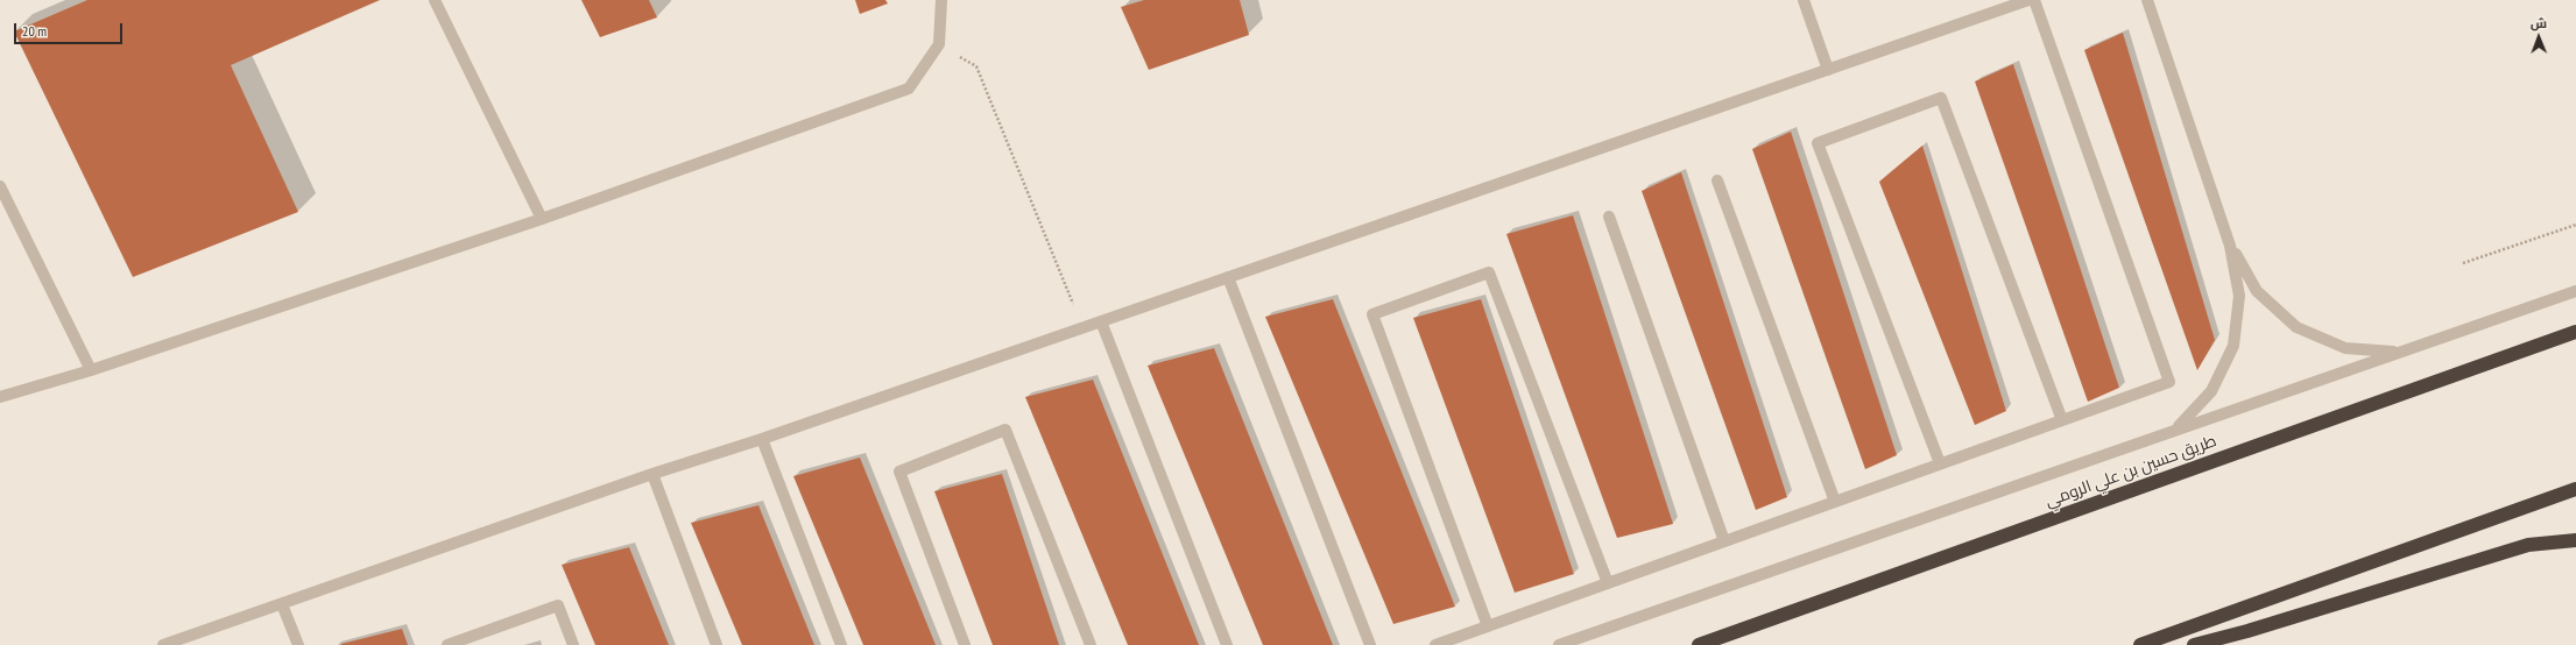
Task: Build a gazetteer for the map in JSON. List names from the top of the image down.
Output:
{
  "streets": {
    "highway": ["طريق حسين بن علي الرومي"]
  },
  "scale_bar": "20 m",
  "north": "top"
}
